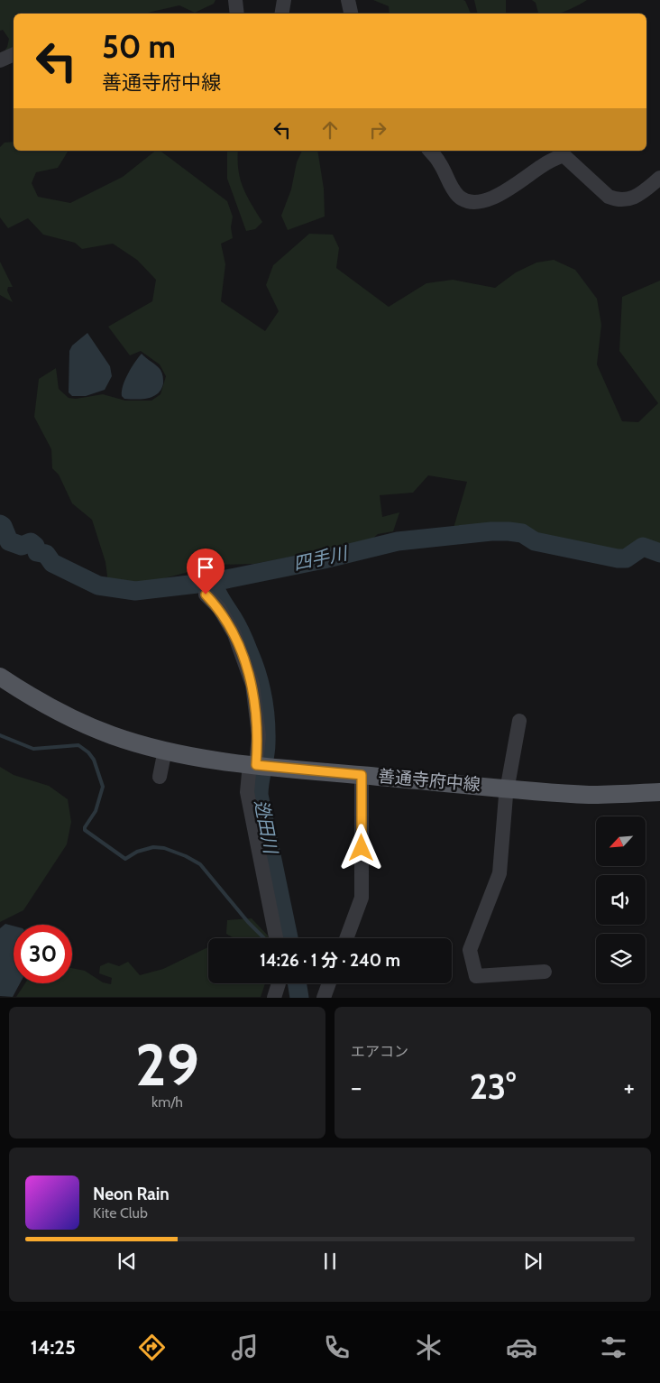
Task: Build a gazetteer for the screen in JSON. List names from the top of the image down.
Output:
{
  "streets": {
    "main road": ["善通寺府中線"]
  },
  "water": ["四手川", "迯田川"],
  "north": "bottom left",
  "page": {
    "turn": ["50 m", "善通寺府中線"],
    "limit": "30",
    "trip": "14:26 · 1 分 · 240 m",
    "tile": [
      ["29", "km/h"],
      "エアコン"
    ],
    "heat": ["−", "23°", "+"],
    "song": ["Neon Rain", "Kite Club"],
    "tabs": "14:25"
  }
}
